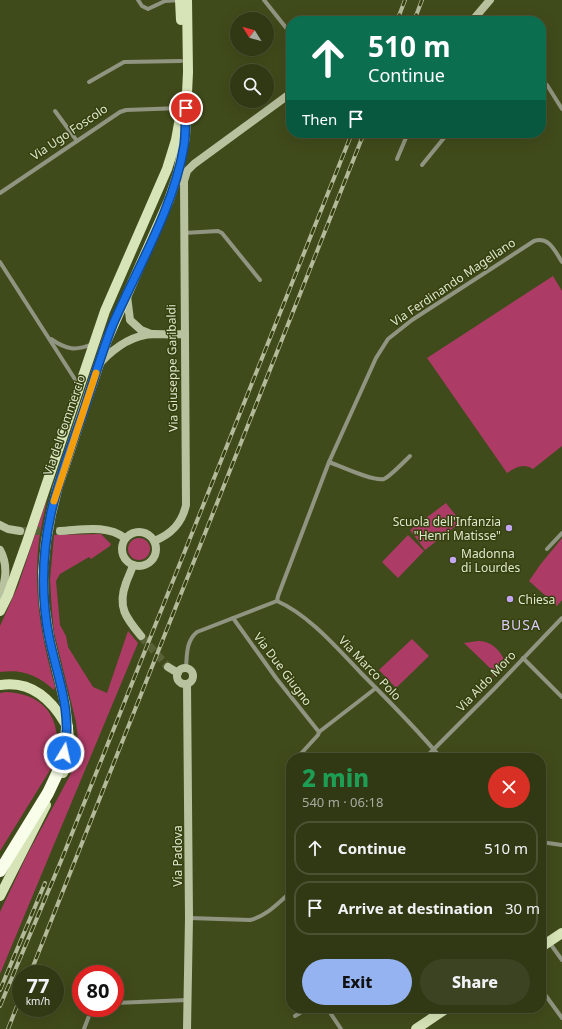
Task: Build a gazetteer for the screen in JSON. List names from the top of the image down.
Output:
{
  "streets": {
    "highway": ["Via del Commercio"],
    "street": [
      "Via Ugo Foscolo",
      "Via Ferdinando Magellano",
      "Via Giuseppe Garibaldi",
      "Via Marco Polo",
      "Via Due Giugno",
      "Via Aldo Moro",
      "Via Padova"
    ]
  },
  "crossings": [
    ["Via Marco Polo", "Via Aldo Moro"]
  ],
  "districts": ["BUSA"],
  "places": ["Scuola dell'Infanzia \"Henri Matisse\"", "Madonna di Lourdes", "Chiesa"],
  "north": "top left",
  "page": {
    "turn": ["510 m", "Continue"],
    "then": "Then",
    "heading": ["2 min", "540 m · 06:18"],
    "list": [
      {
        "name": "Continue",
        "value": "510 m"
      },
      {
        "name": "Arrive at destination",
        "value": "30 m"
      }
    ],
    "buttons": ["Exit", "Share"],
    "speed": "77 km/h",
    "limit": "80"
  }
}
